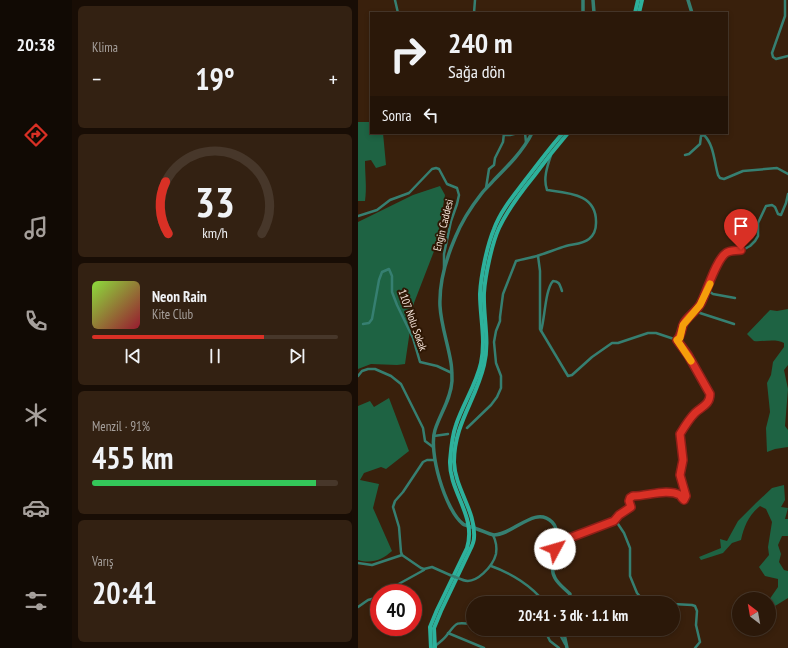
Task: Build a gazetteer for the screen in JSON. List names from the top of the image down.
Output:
{
  "streets": {
    "street": ["Engin Caddesi", "1107 Nolu Sokak"]
  },
  "north": "top left",
  "page": {
    "tabs": "20:38",
    "tile": [
      "Klima",
      ["Menzil · 91%", "455 km"],
      ["Varış", "20:41"]
    ],
    "turn": ["240 m", "Sağa dön"],
    "heat": ["−", "19°", "+"],
    "then": "Sonra",
    "song": ["Neon Rain", "Kite Club"],
    "limit": "40",
    "trip": "20:41 · 3 dk · 1.1 km",
    "gauge": ["33", "km/h"]
  }
}
